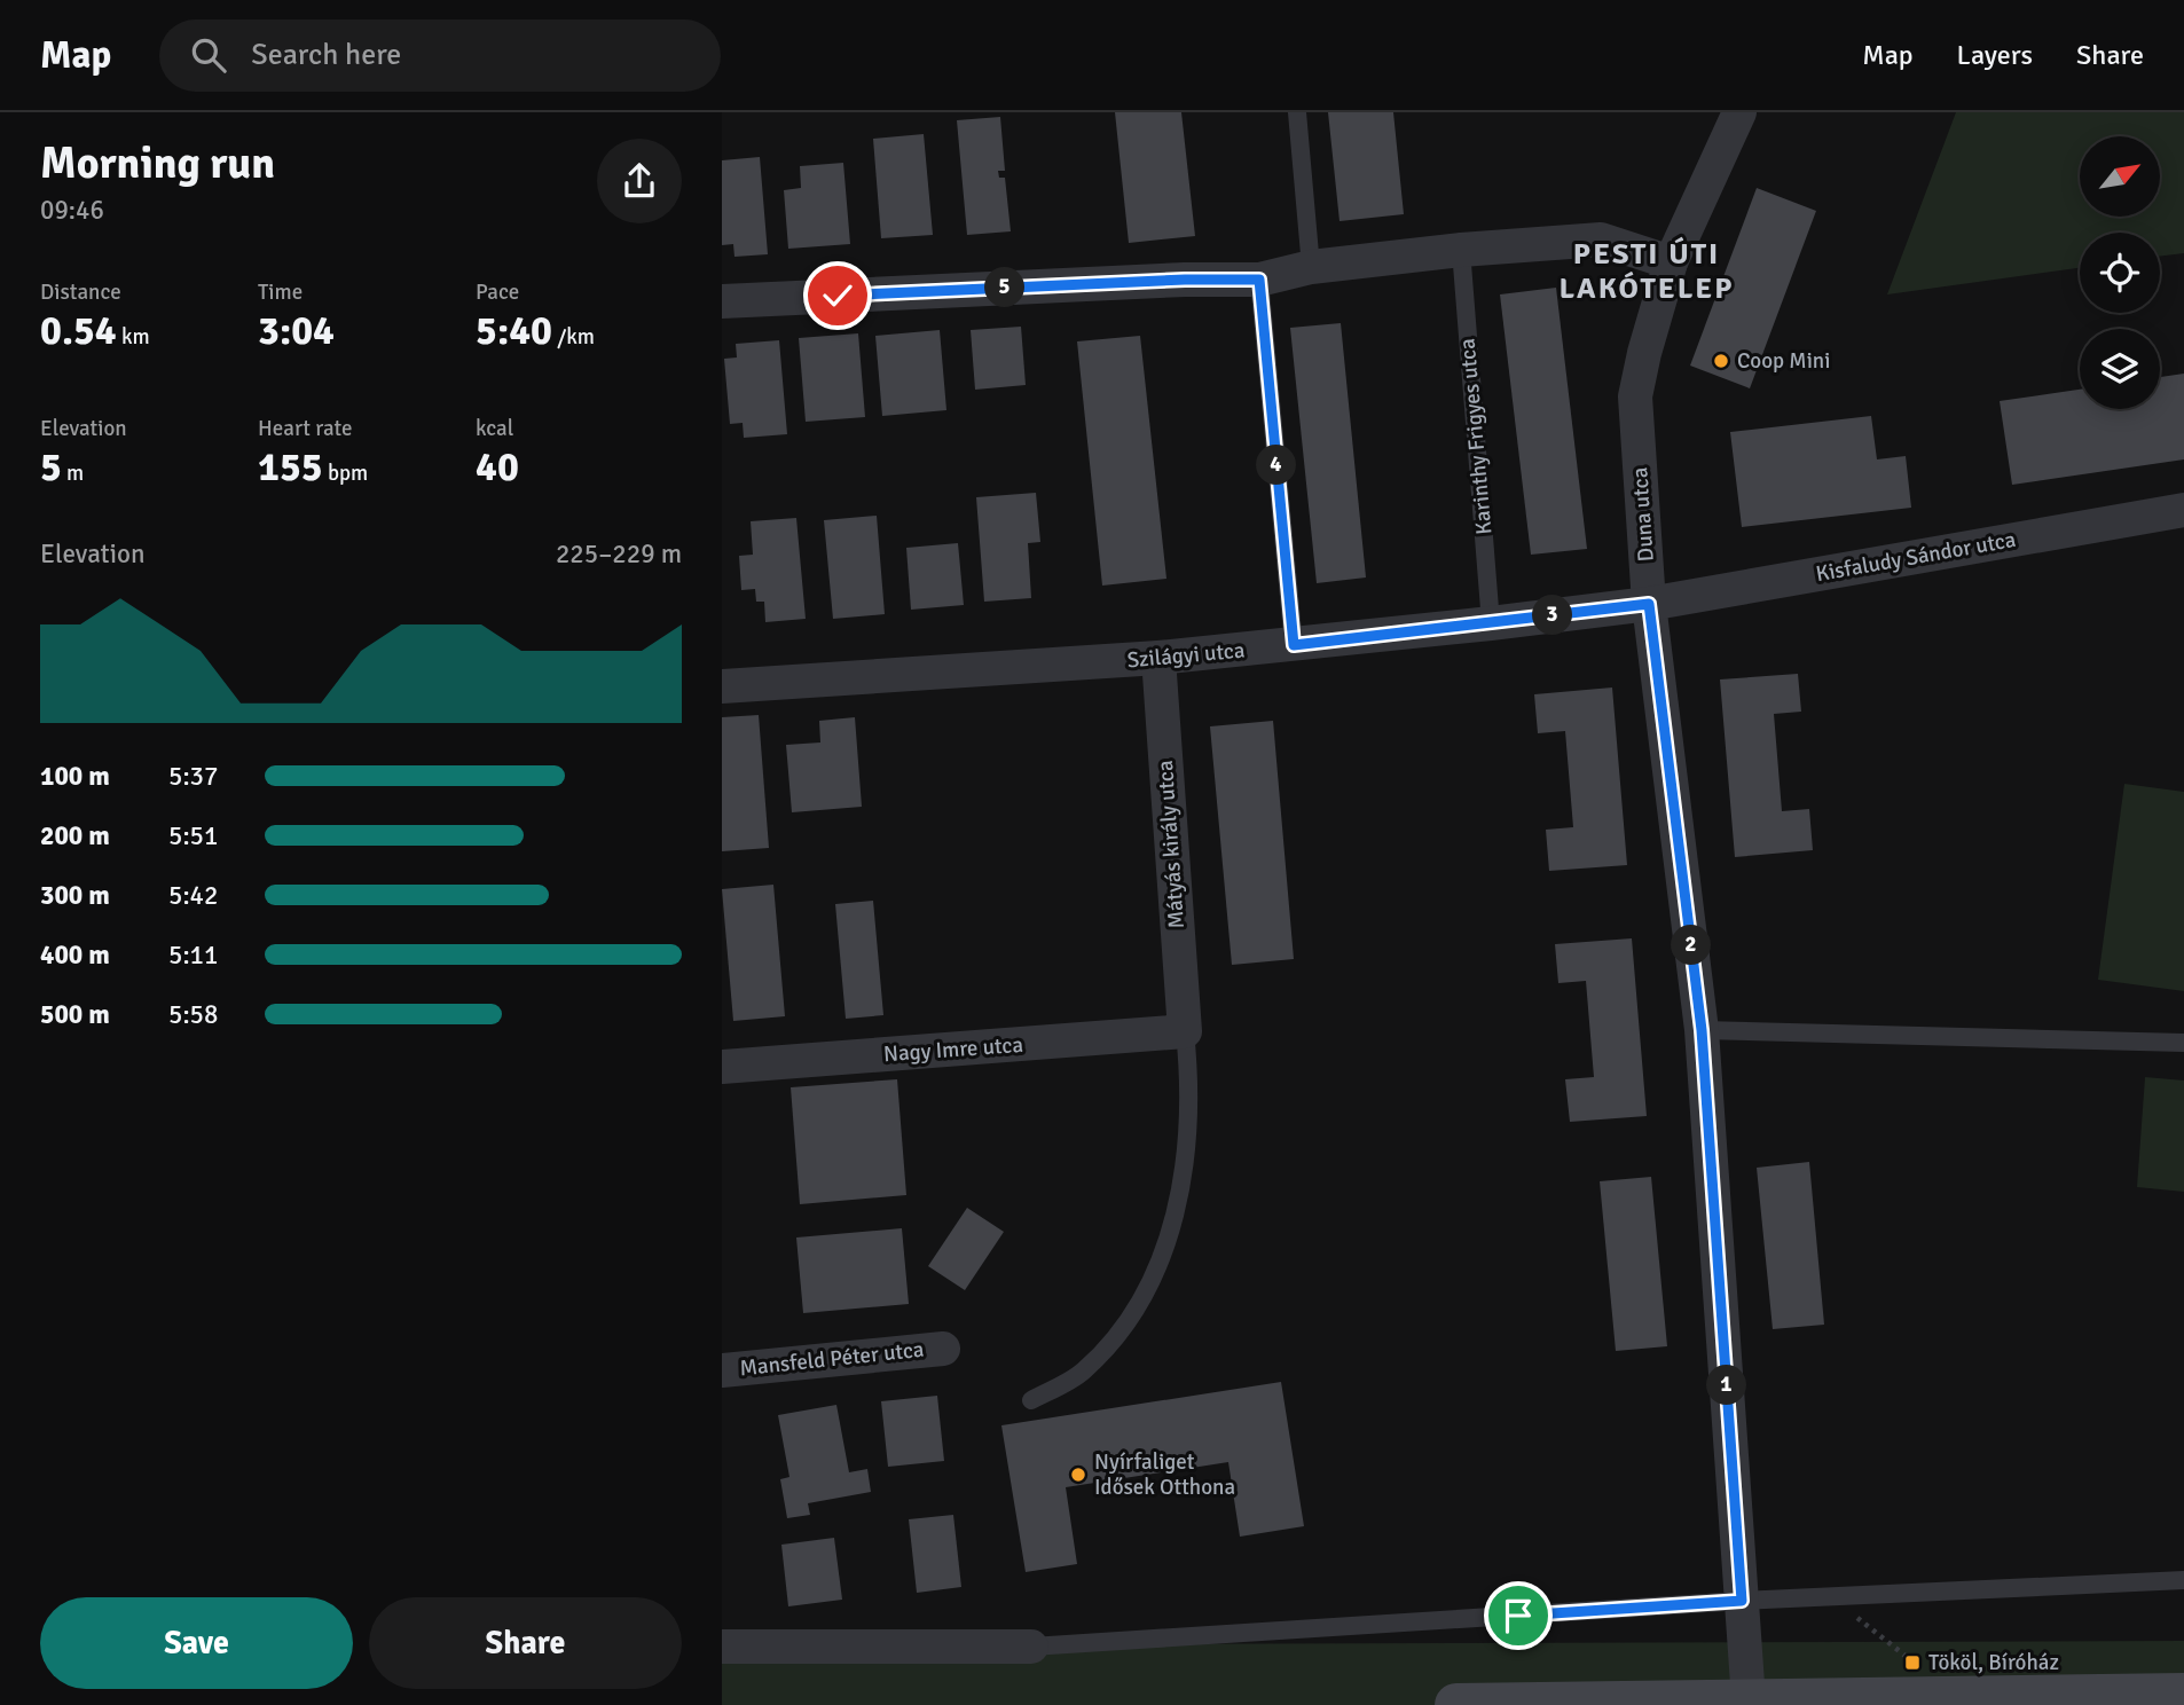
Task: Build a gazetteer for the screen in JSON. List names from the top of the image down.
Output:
{
  "streets": {
    "street": [
      "Duna utca",
      "Kisfaludy Sándor utca",
      "Szilágyi utca",
      "Mátyás király utca",
      "Nagy Imre utca",
      "Mansfeld Péter utca"
    ],
    "lane": ["Karinthy Frigyes utca"]
  },
  "crossings": [
    ["Karinthy Frigyes utca", "Szilágyi utca"],
    ["Duna utca", "Kisfaludy Sándor utca"],
    ["Duna utca", "Szilágyi utca"],
    ["Kisfaludy Sándor utca", "Szilágyi utca"],
    ["Szilágyi utca", "Mátyás király utca"],
    ["Mátyás király utca", "Nagy Imre utca"]
  ],
  "districts": ["PESTI ÚTI LAKÓTELEP"],
  "places": {
    "other": ["Coop Mini", "Nyírfaliget Idősek Otthona"],
    "transit": ["Tököl, Bíróház"]
  },
  "north": "top right",
  "page": {
    "header": "Map",
    "search": "Search here",
    "nav": ["Map", "Layers", "Share"],
    "heading": ["Morning run", "09:46"],
    "stats": [
      ["Distance", "0.54 km"],
      ["Time", "3:04"],
      ["Pace", "5:40 /km"],
      ["Elevation", "5 m"],
      ["Heart rate", "155 bpm"],
      ["kcal", "40"]
    ],
    "pins": [
      "5",
      "4",
      "3",
      "2",
      "1"
    ],
    "chart": ["Elevation", "225–229 m"],
    "list": [
      {
        "name": "100 m",
        "note": "5:37"
      },
      {
        "name": "200 m",
        "note": "5:51"
      },
      {
        "name": "300 m",
        "note": "5:42"
      },
      {
        "name": "400 m",
        "note": "5:11"
      },
      {
        "name": "500 m",
        "note": "5:58"
      }
    ],
    "buttons": ["Save", "Share"]
  }
}
